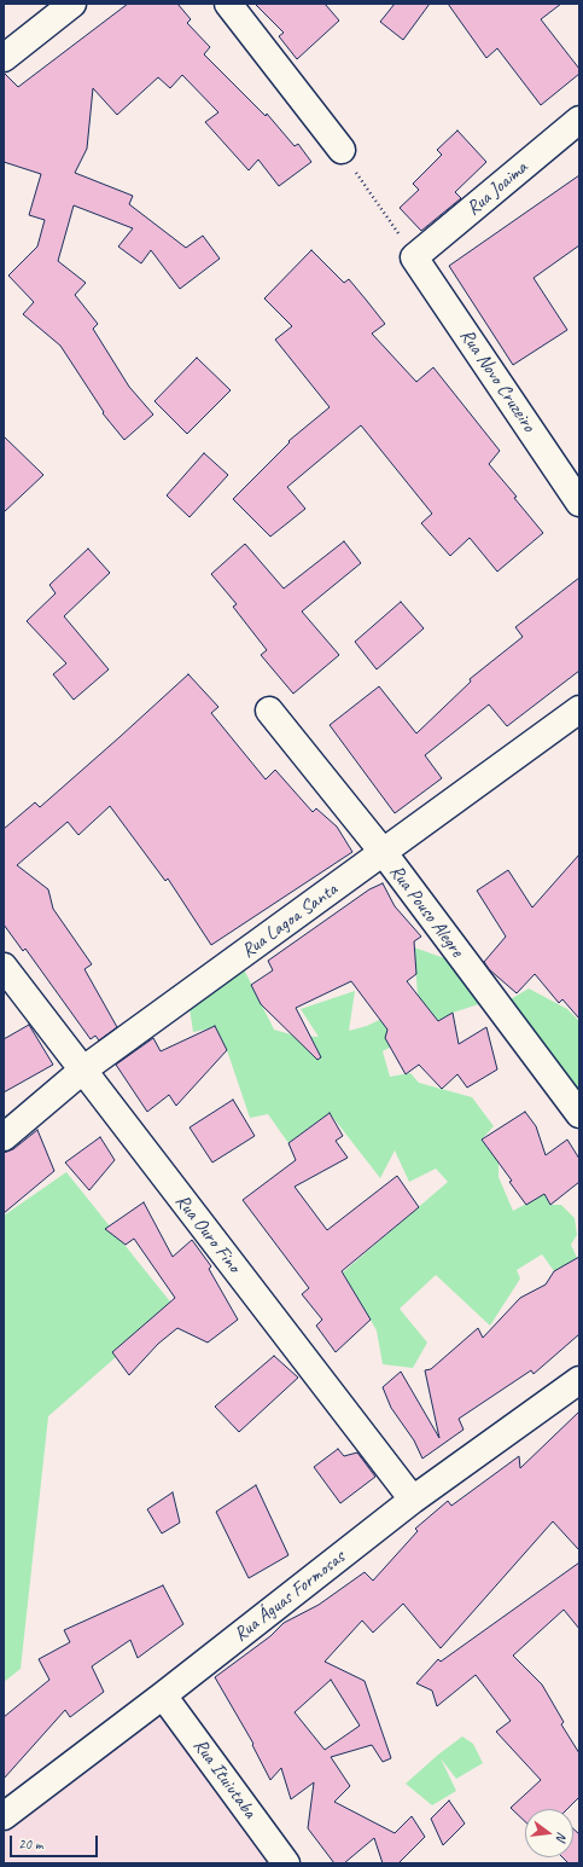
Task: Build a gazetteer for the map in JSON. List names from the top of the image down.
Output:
{
  "streets": {
    "street": [
      "Rua Joaima",
      "Rua Novo Cruzeiro",
      "Rua Pouso Alegre",
      "Rua Lagoa Santa",
      "Rua Ouro Fino",
      "Rua Águas Formosas",
      "Rua Ituiutaba"
    ]
  },
  "crossings": [
    ["Rua Joaima", "Rua Novo Cruzeiro"],
    ["Rua Pouso Alegre", "Rua Lagoa Santa"],
    ["Rua Lagoa Santa", "Rua Ouro Fino"],
    ["Rua Ouro Fino", "Rua Águas Formosas"],
    ["Rua Águas Formosas", "Rua Ituiutaba"]
  ],
  "scale_bar": "20 m",
  "north": "right"
}
